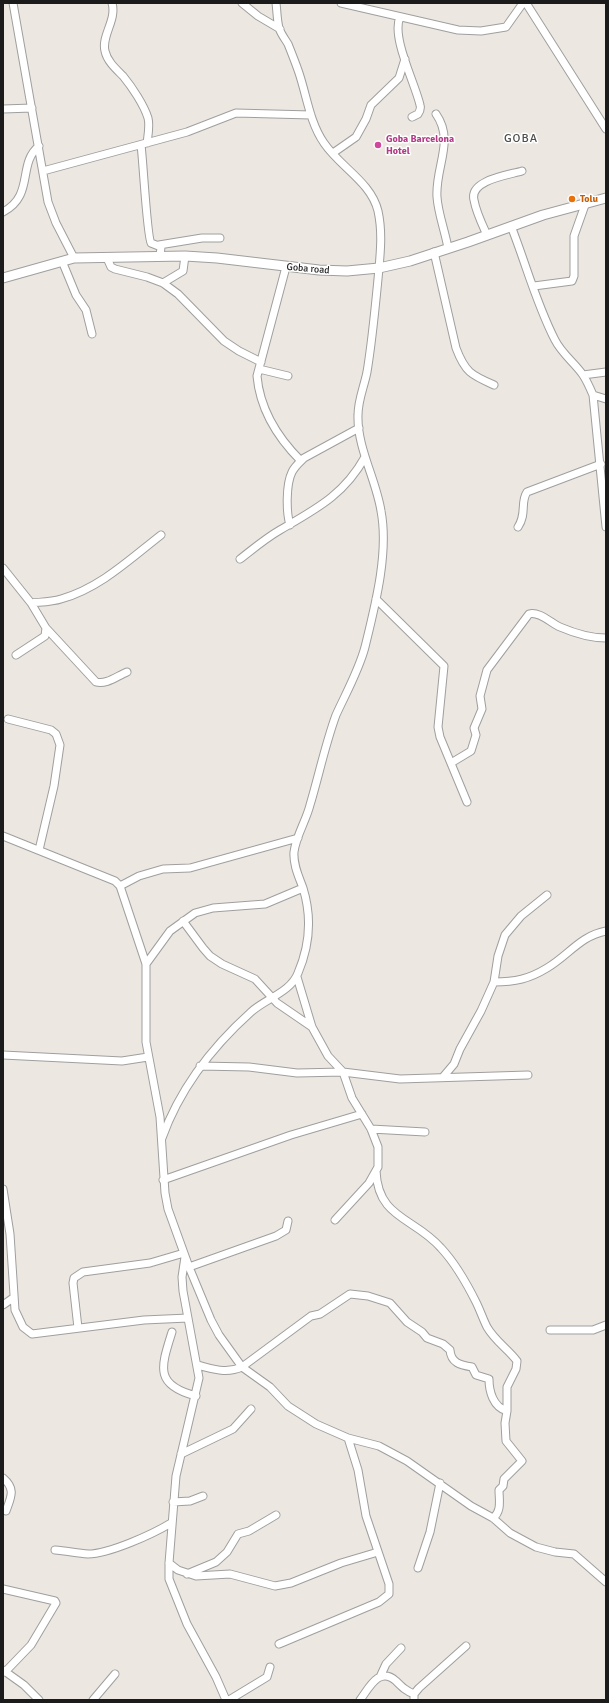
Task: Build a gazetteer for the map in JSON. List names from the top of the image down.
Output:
{
  "streets": {
    "street": ["Goba road"]
  },
  "districts": ["GOBA"],
  "places": ["Goba Barcelona Hotel", "Tolu"]
}
